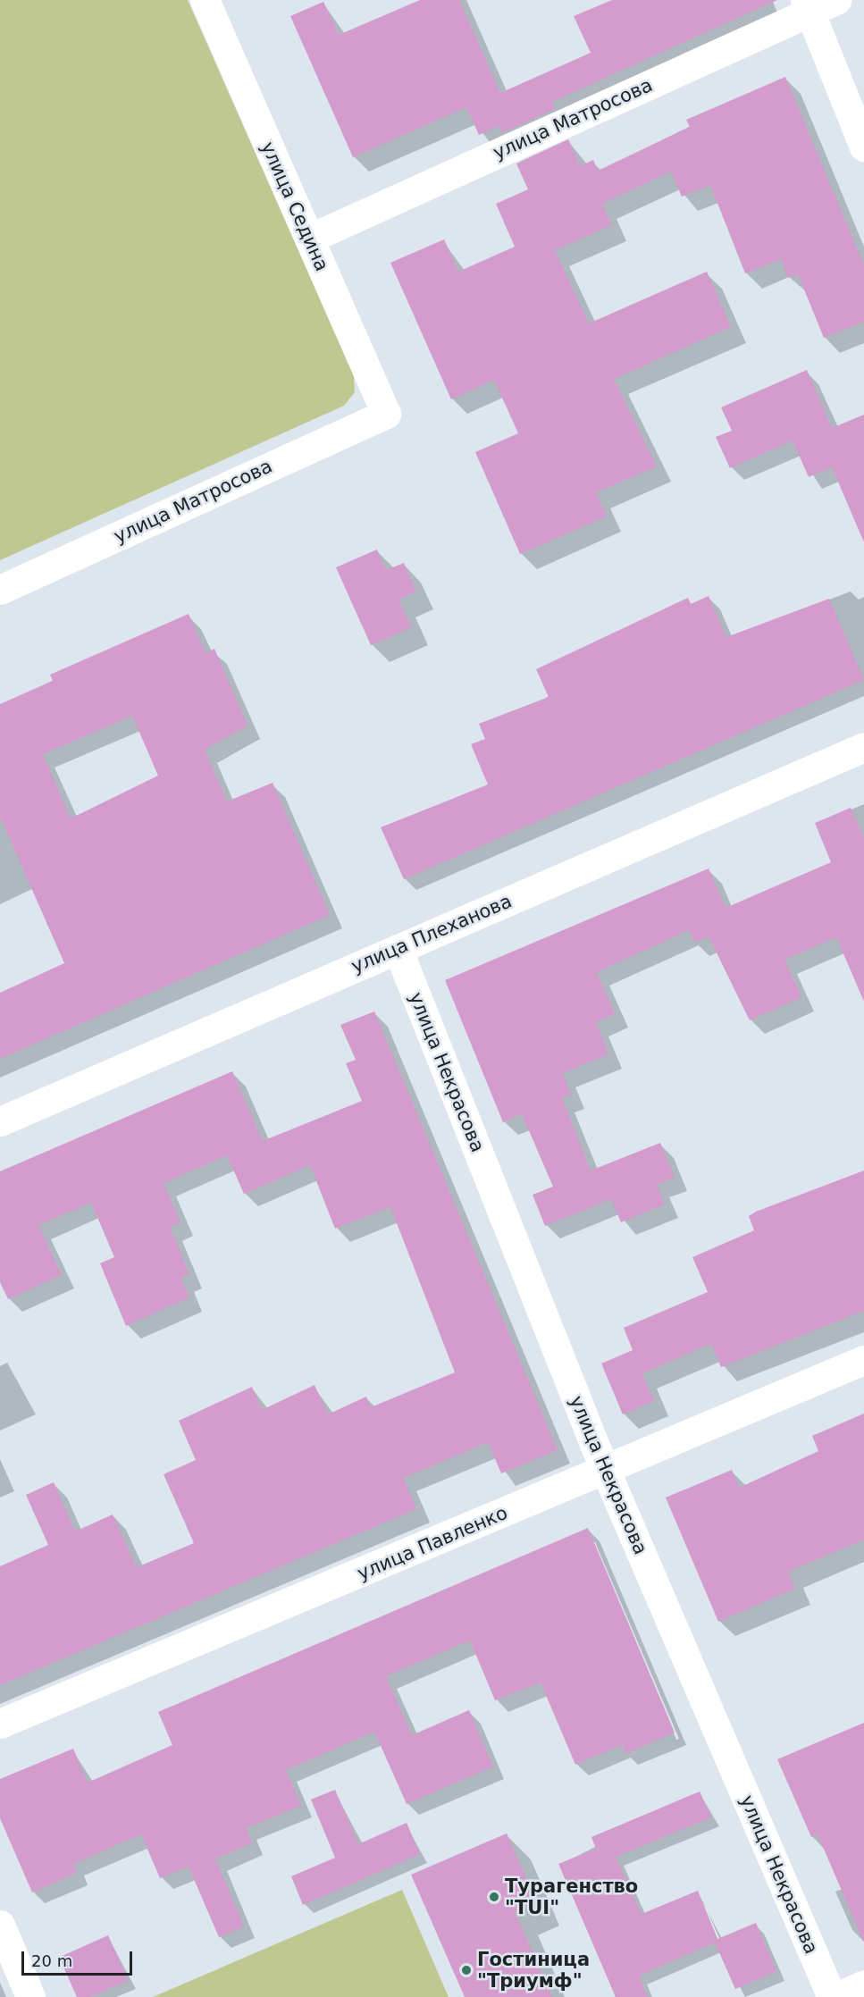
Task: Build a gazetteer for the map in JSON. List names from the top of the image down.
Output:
{
  "streets": {
    "street": [
      "улица Матросова",
      "улица Седина",
      "улица Плеханова",
      "улица Некрасова",
      "улица Павленко"
    ]
  },
  "crossings": [
    ["улица Матросова", "улица Седина"],
    ["улица Плеханова", "улица Некрасова"],
    ["улица Некрасова", "улица Павленко"]
  ],
  "places": ["Турагенство \"TUI\"", "Гостиница \"Триумф\""],
  "scale_bar": "20 m"
}
